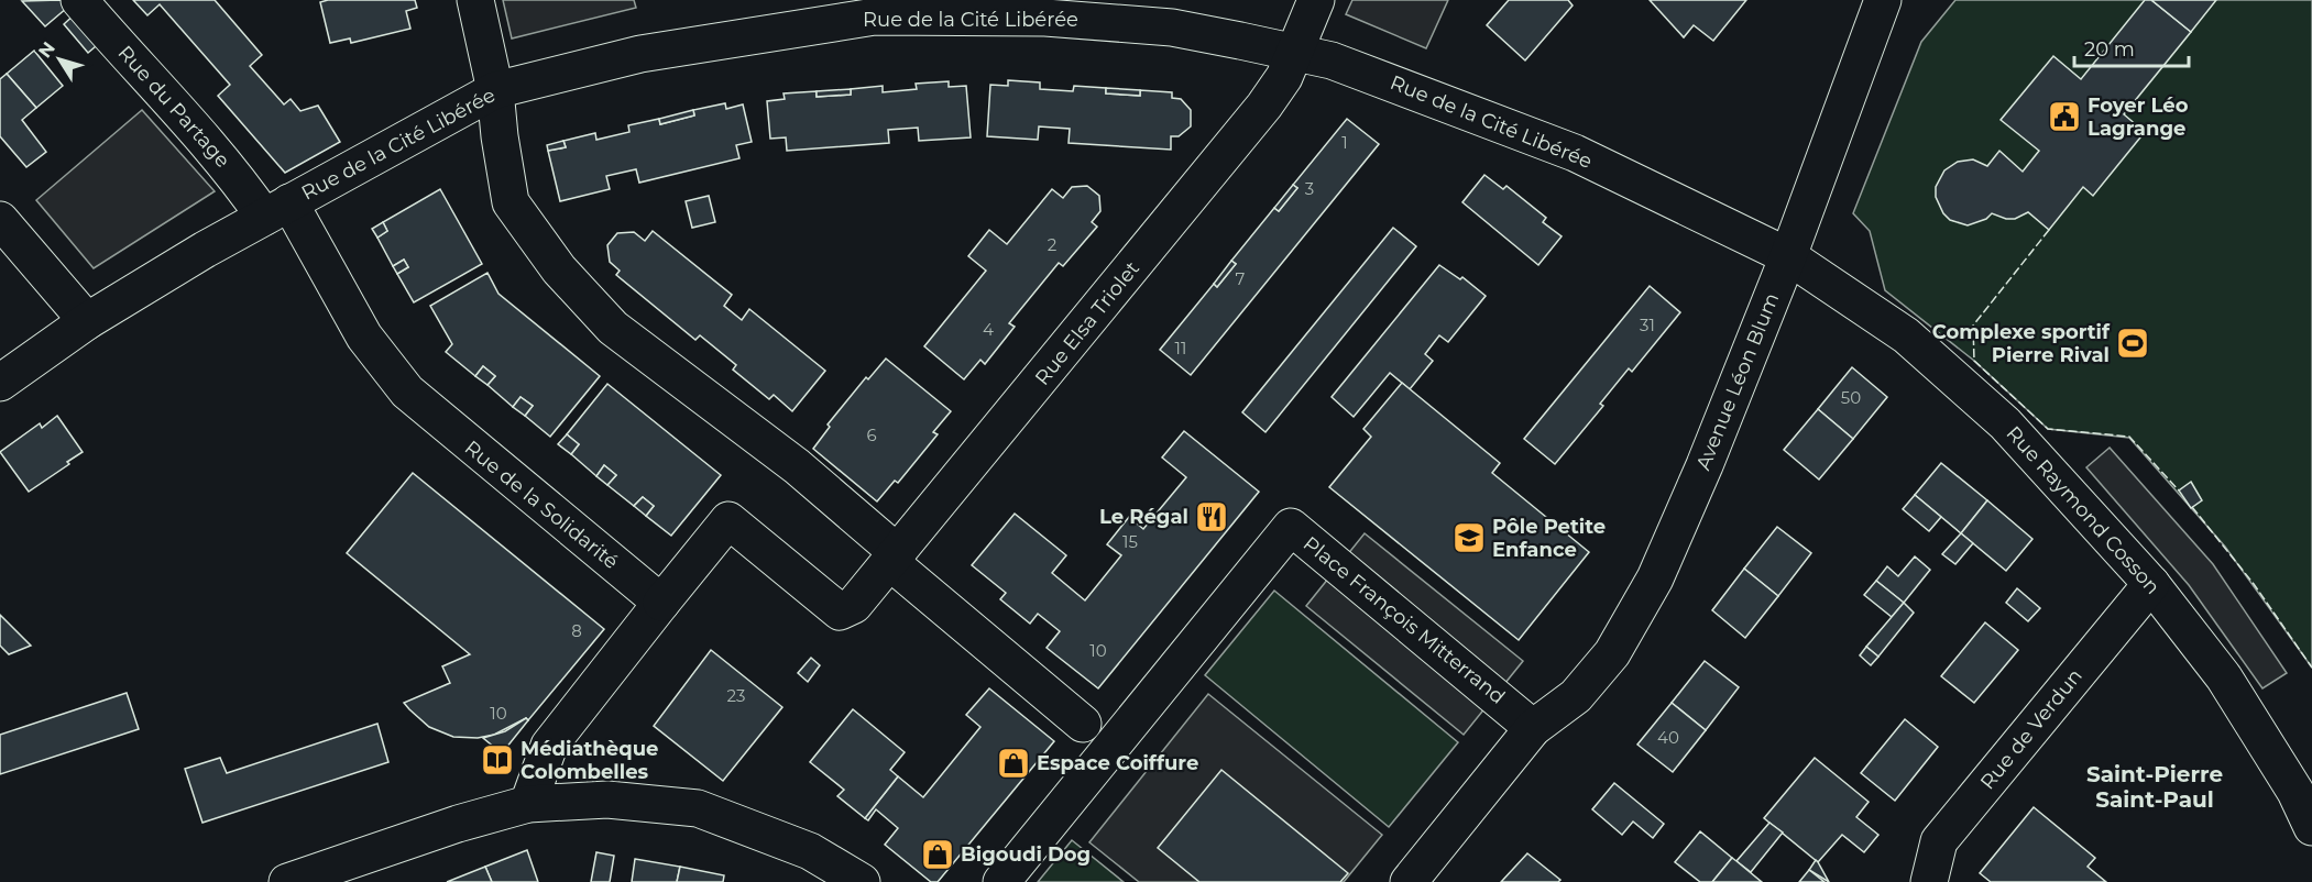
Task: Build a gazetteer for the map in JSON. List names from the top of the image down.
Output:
{
  "streets": {
    "street": [
      "Rue de la Cité Libérée",
      "Rue du Partage",
      "Rue Elsa Triolet",
      "Avenue Léon Blum",
      "Rue de la Solidarité",
      "Rue Raymond Cosson",
      "Place François Mitterrand",
      "Rue de Verdun"
    ]
  },
  "crossings": [
    ["Rue de la Cité Libérée", "Rue du Partage"],
    ["Rue de la Cité Libérée", "Rue Elsa Triolet"],
    ["Rue de la Cité Libérée", "Avenue Léon Blum"],
    ["Rue de la Cité Libérée", "Rue de la Solidarité"],
    ["Rue de la Cité Libérée", "Rue Raymond Cosson"],
    ["Rue du Partage", "Rue de la Solidarité"],
    ["Rue Elsa Triolet", "Rue de la Solidarité"],
    ["Avenue Léon Blum", "Rue Raymond Cosson"],
    ["Avenue Léon Blum", "Place François Mitterrand"],
    ["Rue Raymond Cosson", "Rue de Verdun"]
  ],
  "districts": ["Saint-Pierre Saint-Paul"],
  "places": {
    "public building": ["Foyer Léo Lagrange"],
    "sports": ["Complexe sportif Pierre Rival"],
    "restaurant": ["Le Régal"],
    "school or university": ["Pôle Petite Enfance"],
    "library": ["Médiathèque Colombelles"],
    "shop": ["Espace Coiffure", "Bigoudi Dog"]
  },
  "house_numbers": [
    "1",
    "3",
    "2",
    "7",
    "31",
    "4",
    "11",
    "50",
    "6",
    "15",
    "8",
    "10",
    "23",
    "10",
    "40"
  ],
  "scale_bar": "20 m",
  "north": "top left"
}
